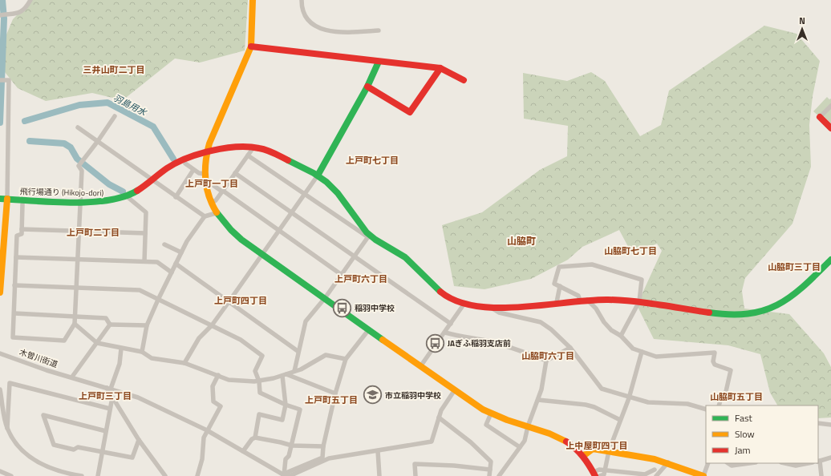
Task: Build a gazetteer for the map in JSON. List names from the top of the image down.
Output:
{
  "streets": {
    "street": ["飛行場通り (Hikojo-dori)", "木曽川街道"]
  },
  "districts": [
    "三井山町二丁目",
    "上戸町七丁目",
    "上戸町一丁目",
    "上戸町二丁目",
    "山脇町",
    "山脇町七丁目",
    "山脇町三丁目",
    "上戸町六丁目",
    "上戸町四丁目",
    "山脇町六丁目",
    "上戸町三丁目",
    "山脇町五丁目",
    "上戸町五丁目",
    "上中屋町四丁目"
  ],
  "water": ["羽島用水"],
  "places": {
    "bus stop": ["稲羽中学校", "JAぎふ稲羽支店前"],
    "school or university": ["市立稲羽中学校"]
  },
  "legend": ["Fast", "Slow", "Jam"],
  "north": "top"
}
